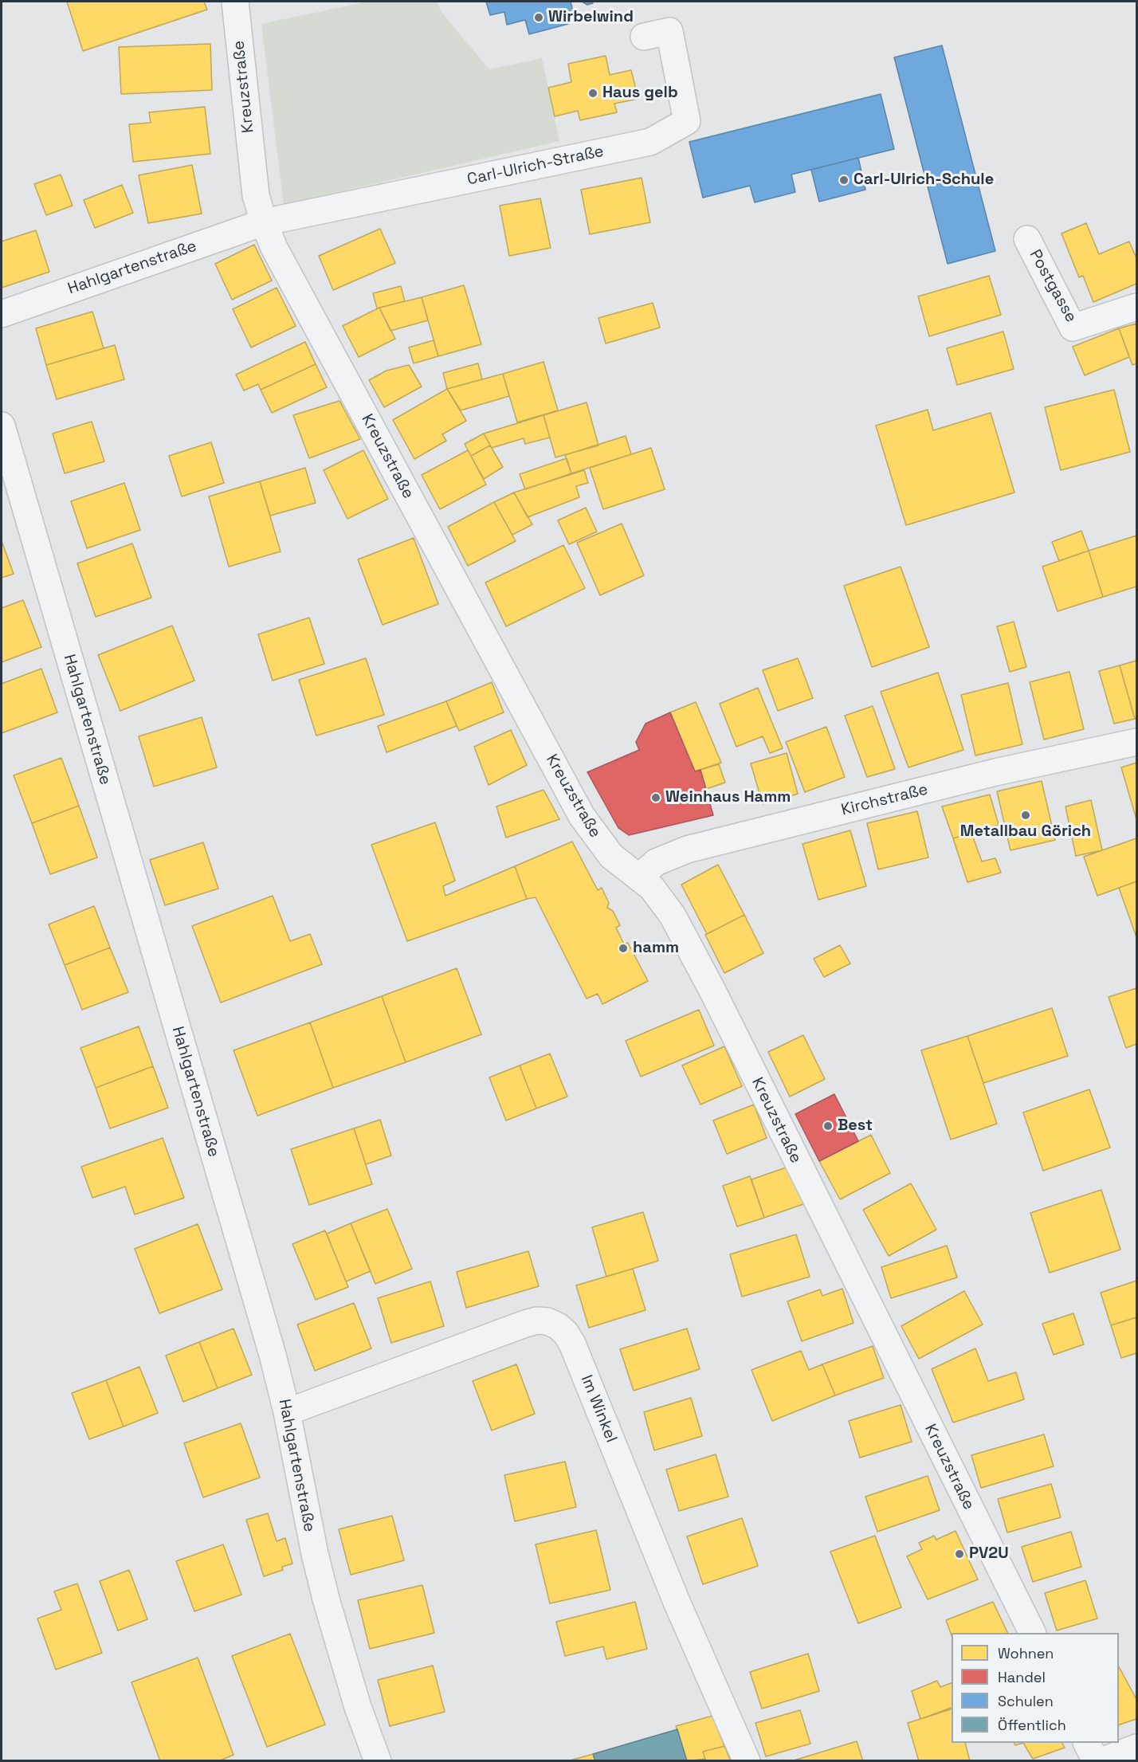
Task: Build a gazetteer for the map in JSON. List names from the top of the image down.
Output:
{
  "streets": {
    "street": [
      "Kreuzstraße",
      "Carl-Ulrich-Straße",
      "Hahlgartenstraße",
      "Postgasse",
      "Kirchstraße",
      "Im Winkel"
    ]
  },
  "crossings": [
    ["Kreuzstraße", "Carl-Ulrich-Straße"],
    ["Kreuzstraße", "Hahlgartenstraße"],
    ["Kreuzstraße", "Kirchstraße"],
    ["Carl-Ulrich-Straße", "Hahlgartenstraße"],
    ["Hahlgartenstraße", "Im Winkel"]
  ],
  "places": [
    "Wirbelwind",
    "Haus gelb",
    "Carl-Ulrich-Schule",
    "Weinhaus Hamm",
    "Metallbau Görich",
    "hamm",
    "Best",
    "PV2U"
  ],
  "legend": [
    "Wohnen",
    "Handel",
    "Schulen",
    "Öffentlich"
  ]
}
